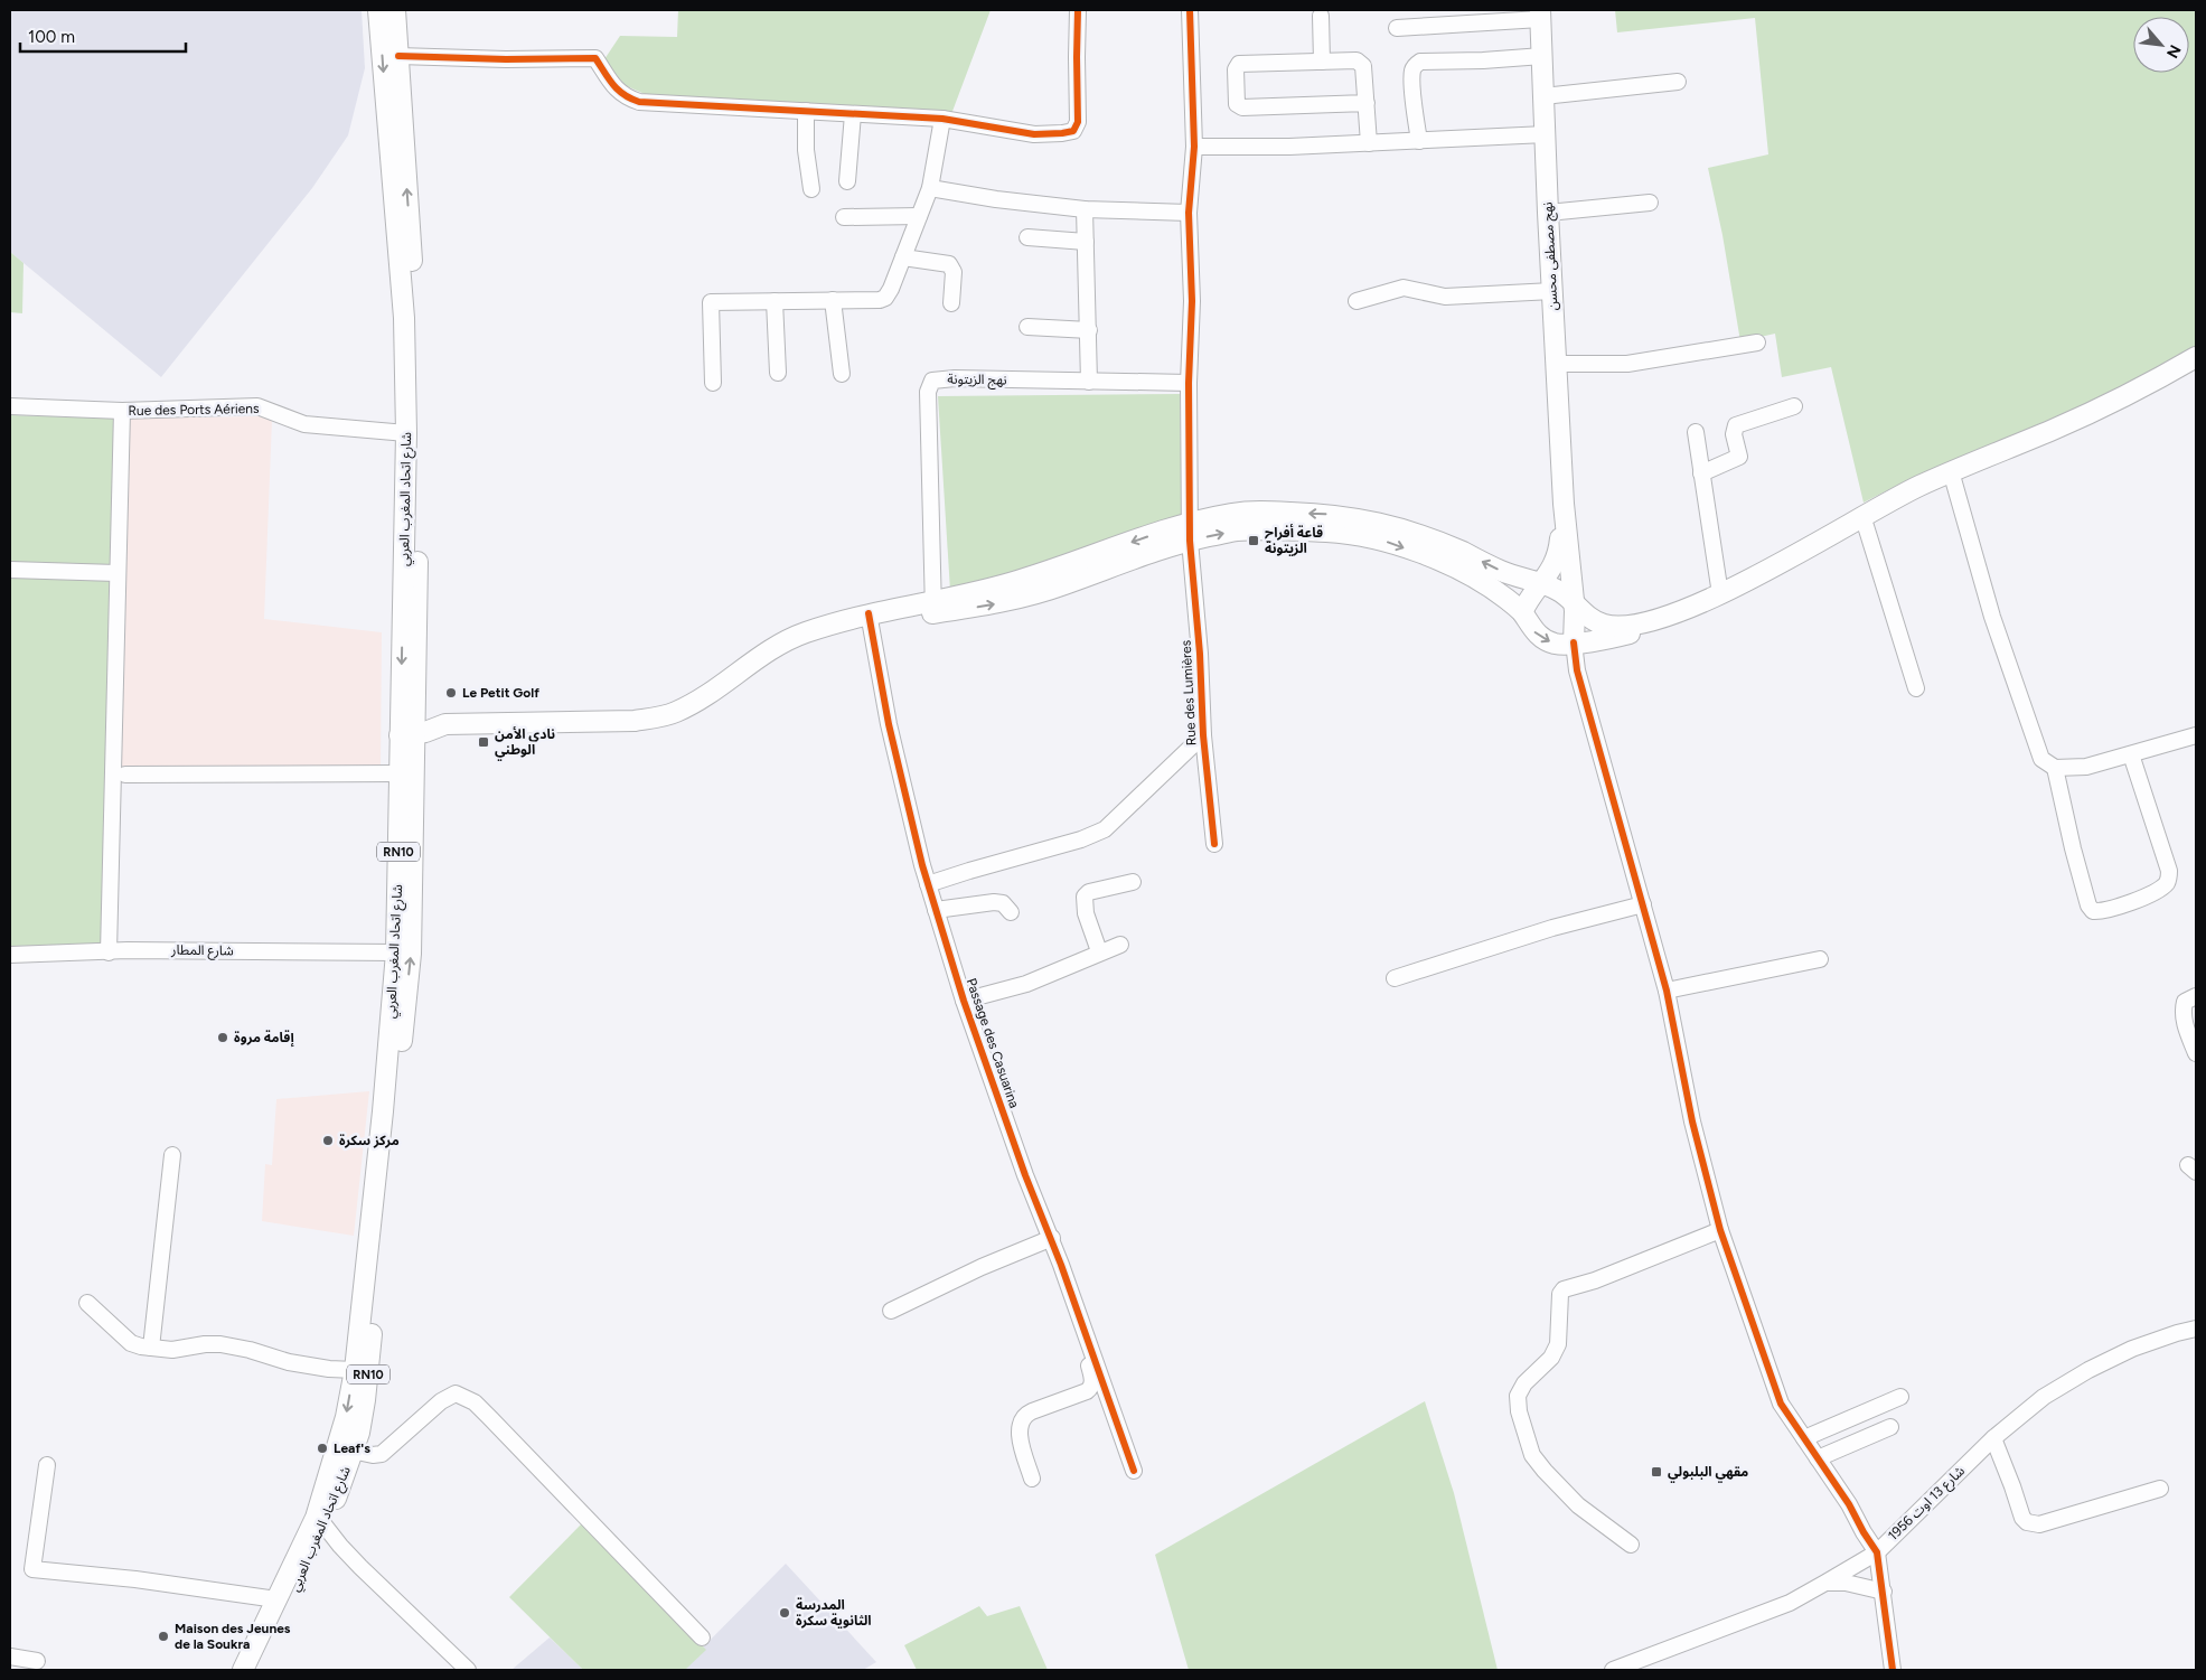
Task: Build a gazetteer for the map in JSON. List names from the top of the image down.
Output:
{
  "streets": {
    "main road": ["نهج مصطفى محسن", "شارع اتحاد المغرب العربي", "RN10"],
    "street": [
      "نهج الزيتونة",
      "Rue des Ports Aériens",
      "Rue des Lumières",
      "شارع المطار",
      "Passage des Casuarina",
      "شارع 13 اوت 1956"
    ]
  },
  "crossings": [
    ["نهج الزيتونة", "Rue des Lumières"],
    ["Rue des Ports Aériens", "شارع اتحاد المغرب العربي"],
    ["شارع اتحاد المغرب العربي", "شارع المطار"]
  ],
  "places": {
    "transit": ["قاعة أفراح الزيتونة", "نادي الأمن الوطني", "مقهي البلبولي"],
    "other": [
      "Le Petit Golf",
      "إقامة مروة",
      "مركز سكرة",
      "Leaf's",
      "المدرسة الثانوية سكرة",
      "Maison des Jeunes de la Soukra"
    ]
  },
  "scale_bar": "100 m",
  "north": "bottom right"
}
